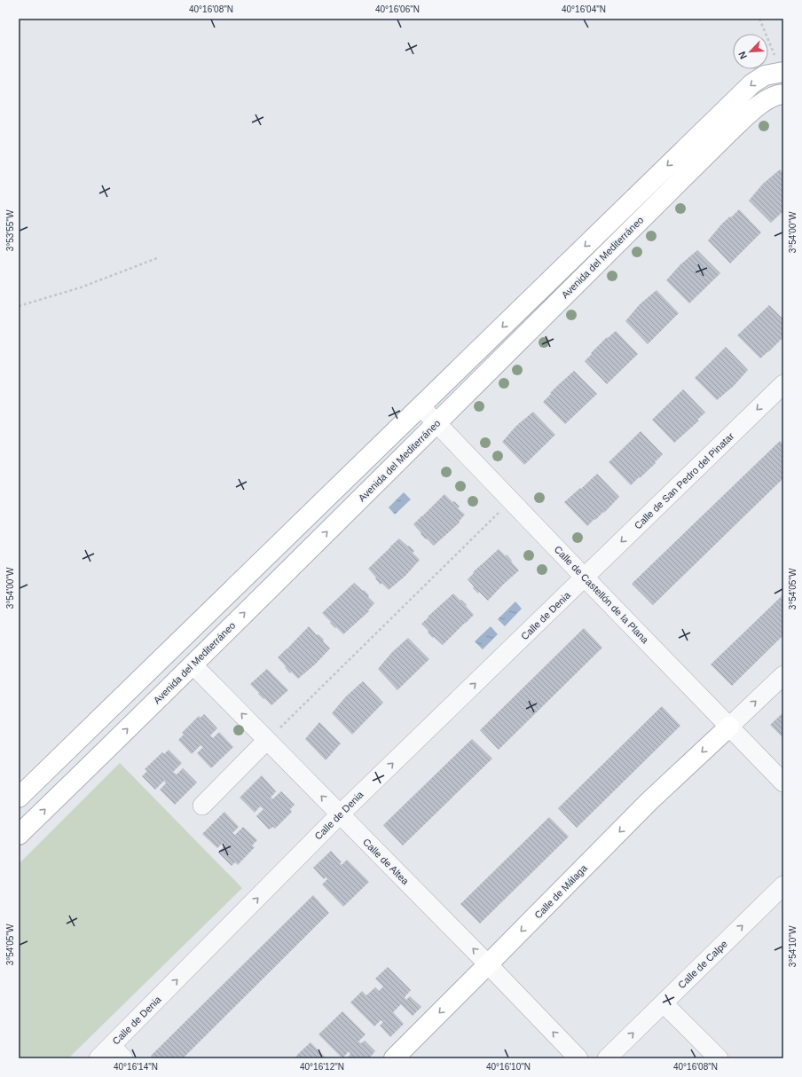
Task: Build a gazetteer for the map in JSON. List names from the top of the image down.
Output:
{
  "streets": {
    "street": [
      "Avenida del Mediterráneo",
      "Calle de San Pedro del Pinatar",
      "Calle de Castellón de la Plana",
      "Calle de Denia",
      "Calle de Altea",
      "Calle de Málaga",
      "Calle de Calpe"
    ]
  },
  "crossings": [
    ["Avenida del Mediterráneo", "Calle de Castellón de la Plana"],
    ["Avenida del Mediterráneo", "Calle de Altea"],
    ["Calle de San Pedro del Pinatar", "Calle de Castellón de la Plana"],
    ["Calle de San Pedro del Pinatar", "Calle de Denia"],
    ["Calle de Castellón de la Plana", "Calle de Denia"],
    ["Calle de Castellón de la Plana", "Calle de Málaga"],
    ["Calle de Denia", "Calle de Altea"],
    ["Calle de Altea", "Calle de Málaga"]
  ],
  "one_way": [
    "Calle de San Pedro del Pinatar",
    "Calle de Denia",
    "Calle de Altea",
    "Calle de Málaga",
    "Calle de Calpe"
  ],
  "north": "bottom left",
  "coordinates": [
    "40°16'08\"N",
    "40°16'06\"N",
    "40°16'04\"N",
    "3°53'55\"W",
    "3°54'00\"W",
    "3°54'05\"W",
    "3°54'10\"W",
    "40°16'14\"N",
    "40°16'12\"N",
    "40°16'10\"N"
  ]
}
